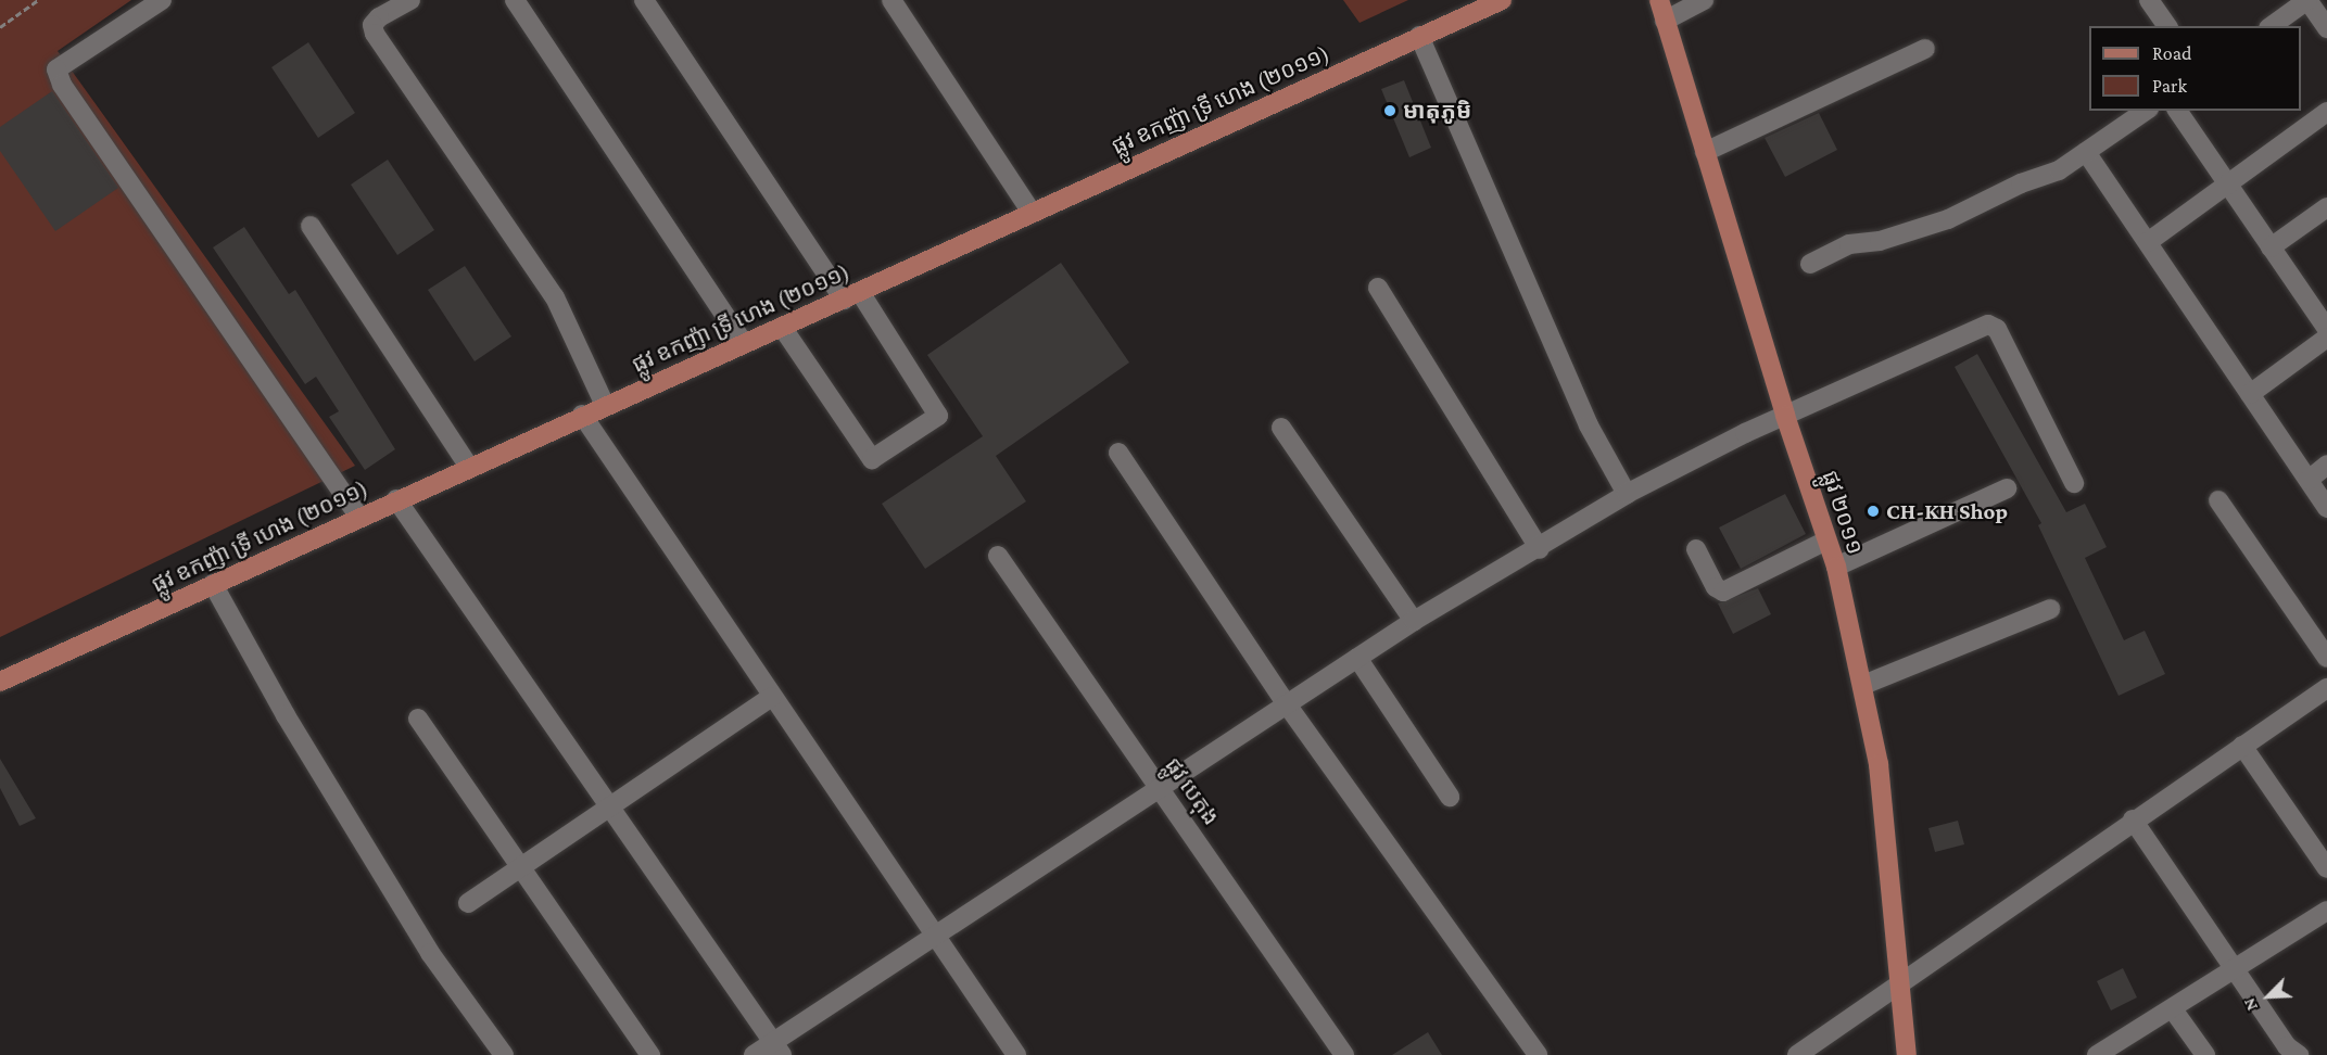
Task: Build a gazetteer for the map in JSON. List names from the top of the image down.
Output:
{
  "streets": {
    "main road": ["ផ្លូវ ឧកញ៉ា ទ្រី ហេង (២០១១)", "ផ្លូវ ២០១១"],
    "street": ["ផ្លូវ បេតុង"]
  },
  "places": ["មាតុភូមិ", "CH-KH Shop"],
  "legend": ["Road", "Park"],
  "north": "bottom left"
}
